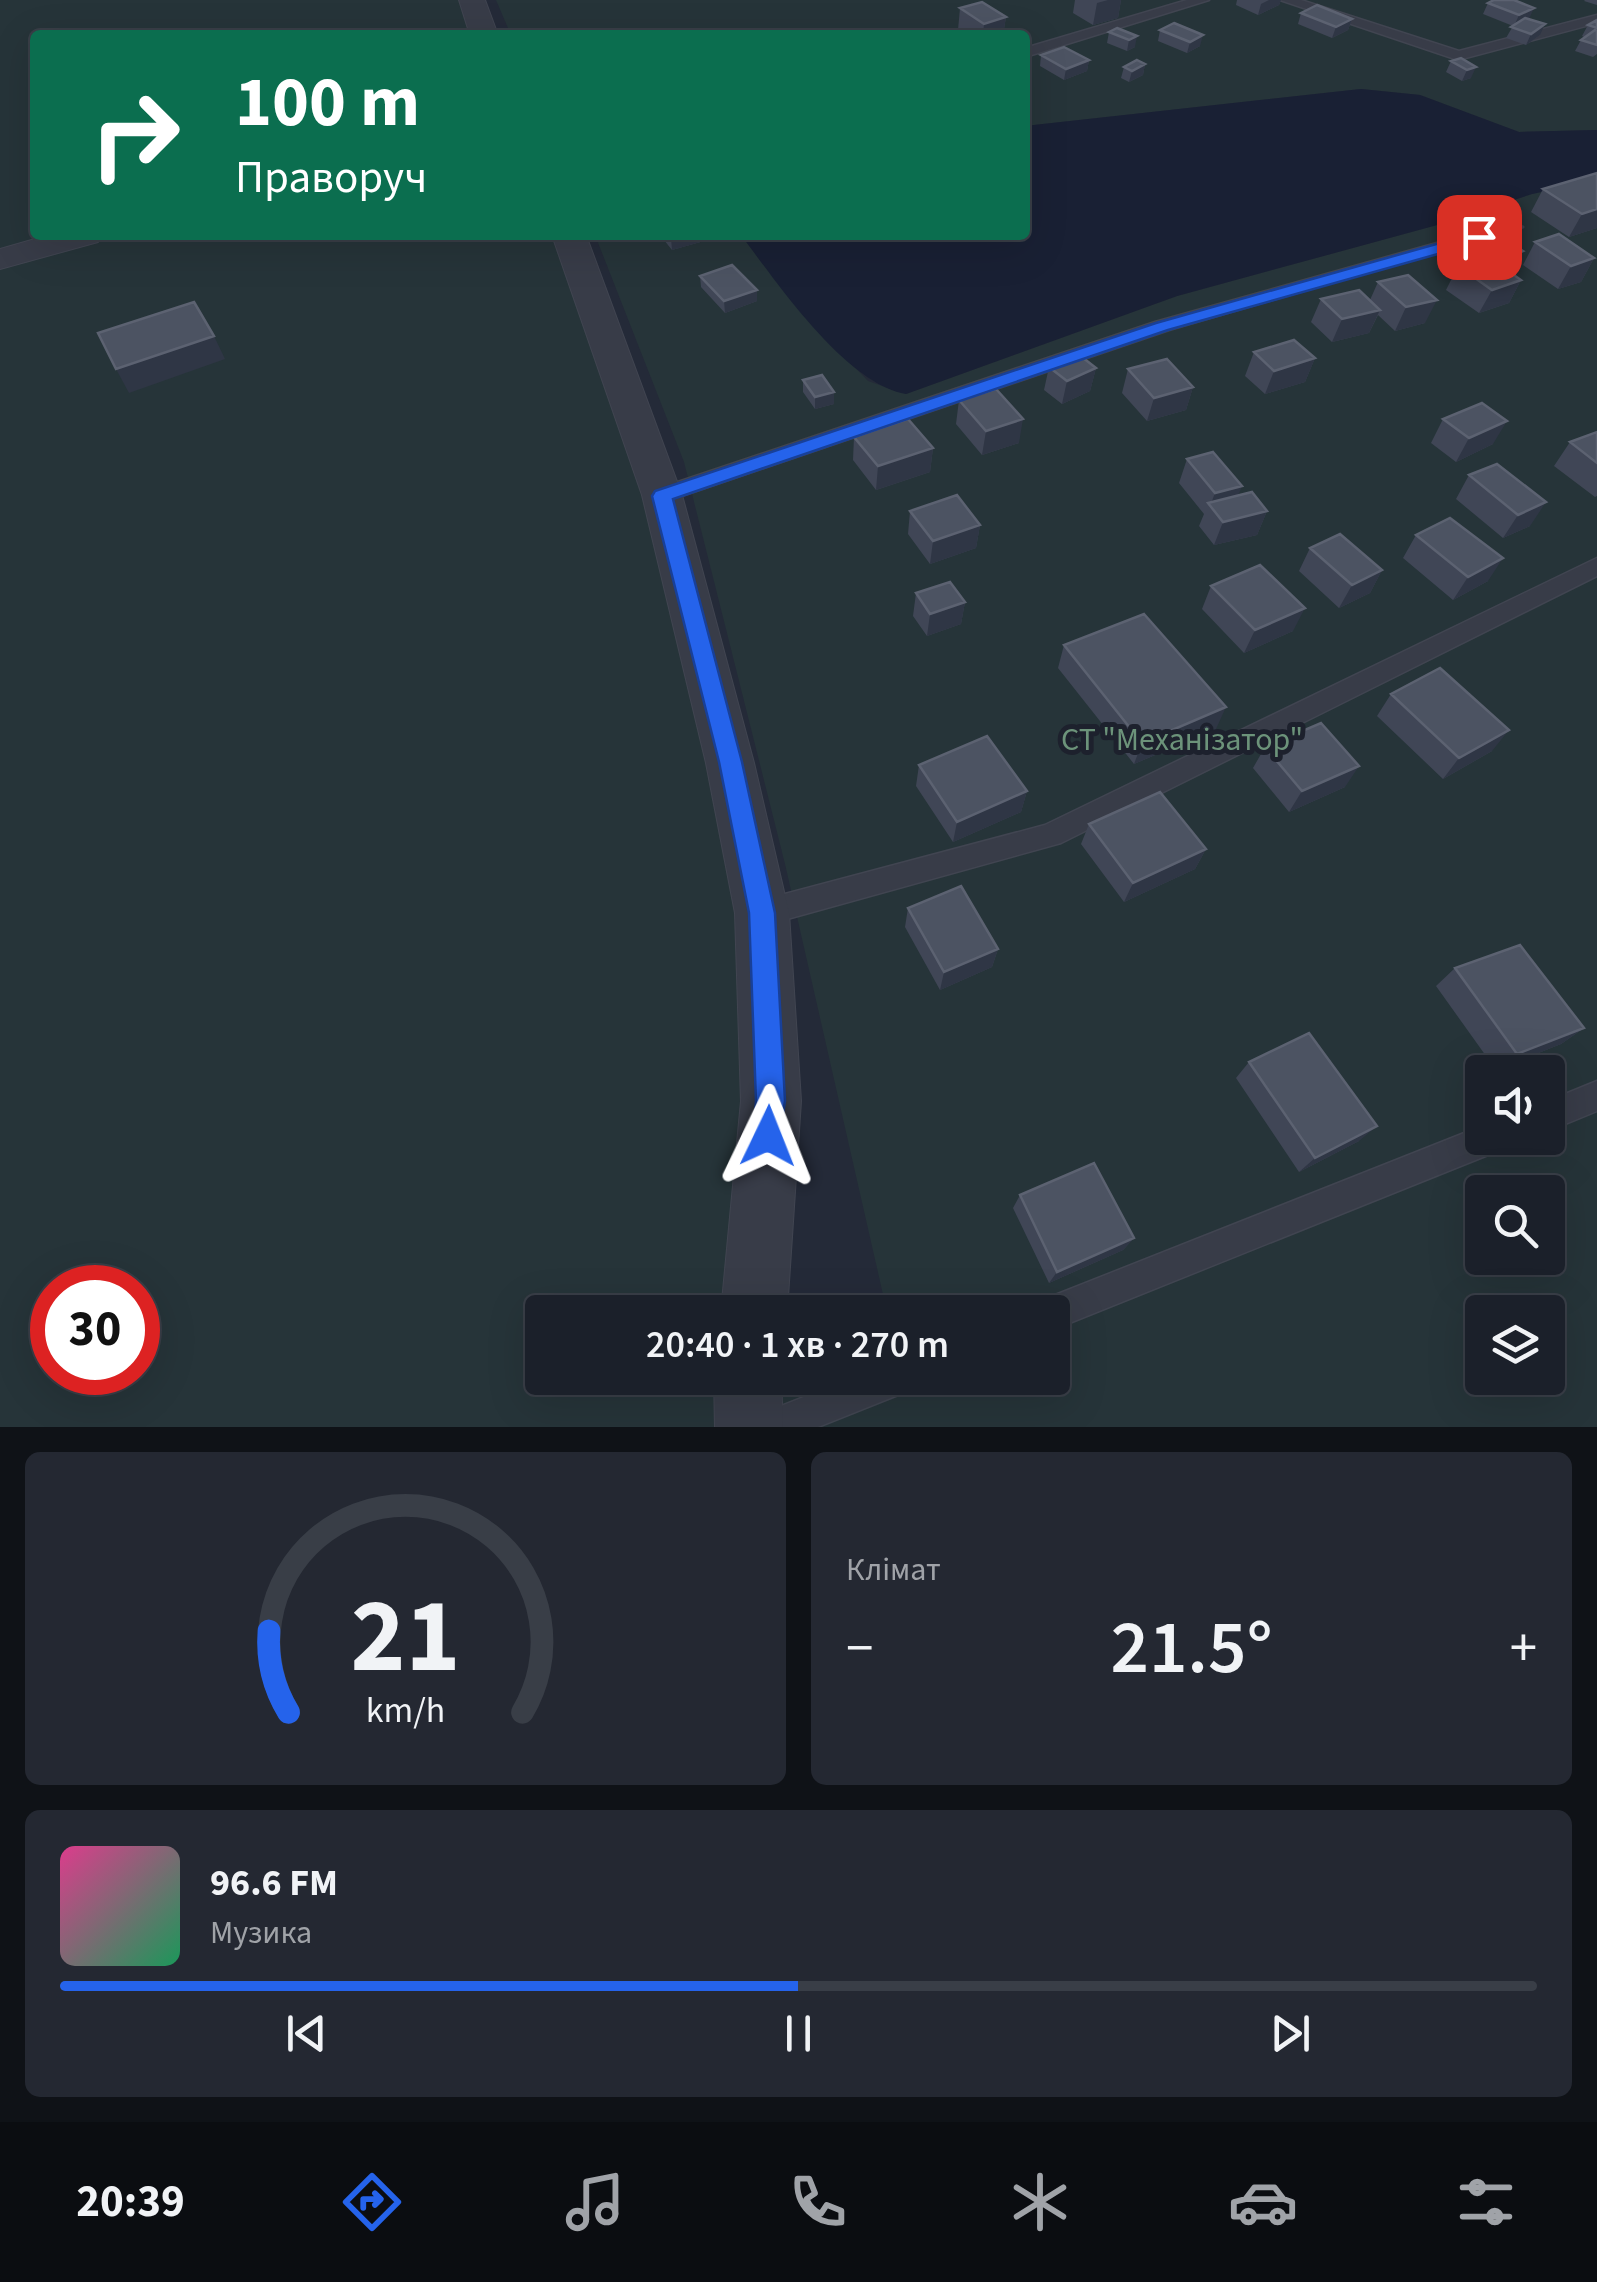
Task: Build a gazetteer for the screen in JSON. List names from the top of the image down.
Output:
{
  "parks": ["СТ \"Механізатор\""],
  "page": {
    "turn": ["100 m", "Праворуч"],
    "limit": "30",
    "trip": "20:40 · 1 хв · 270 m",
    "tile": "Клімат",
    "heat": ["−", "21.5°", "+"],
    "song": ["96.6 FM", "Музика"],
    "tabs": "20:39",
    "gauge": ["21", "km/h"]
  }
}
